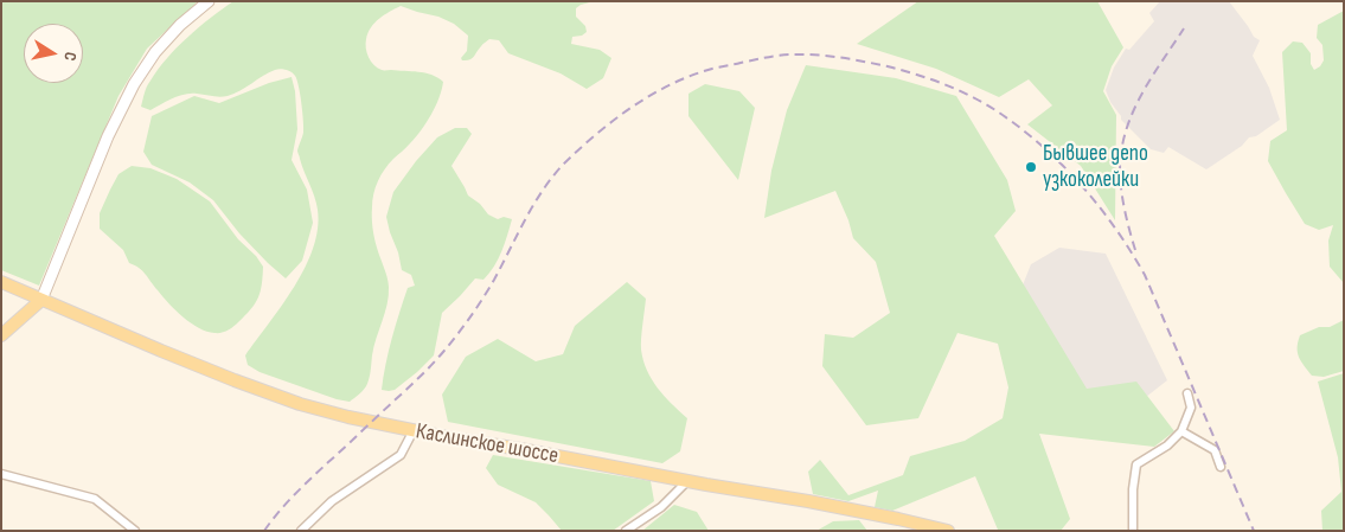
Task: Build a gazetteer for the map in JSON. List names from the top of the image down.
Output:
{
  "streets": {
    "main road": ["Каслинское шоссе"]
  },
  "places": ["Бывшее депо узкоколейки"],
  "north": "right"
}
